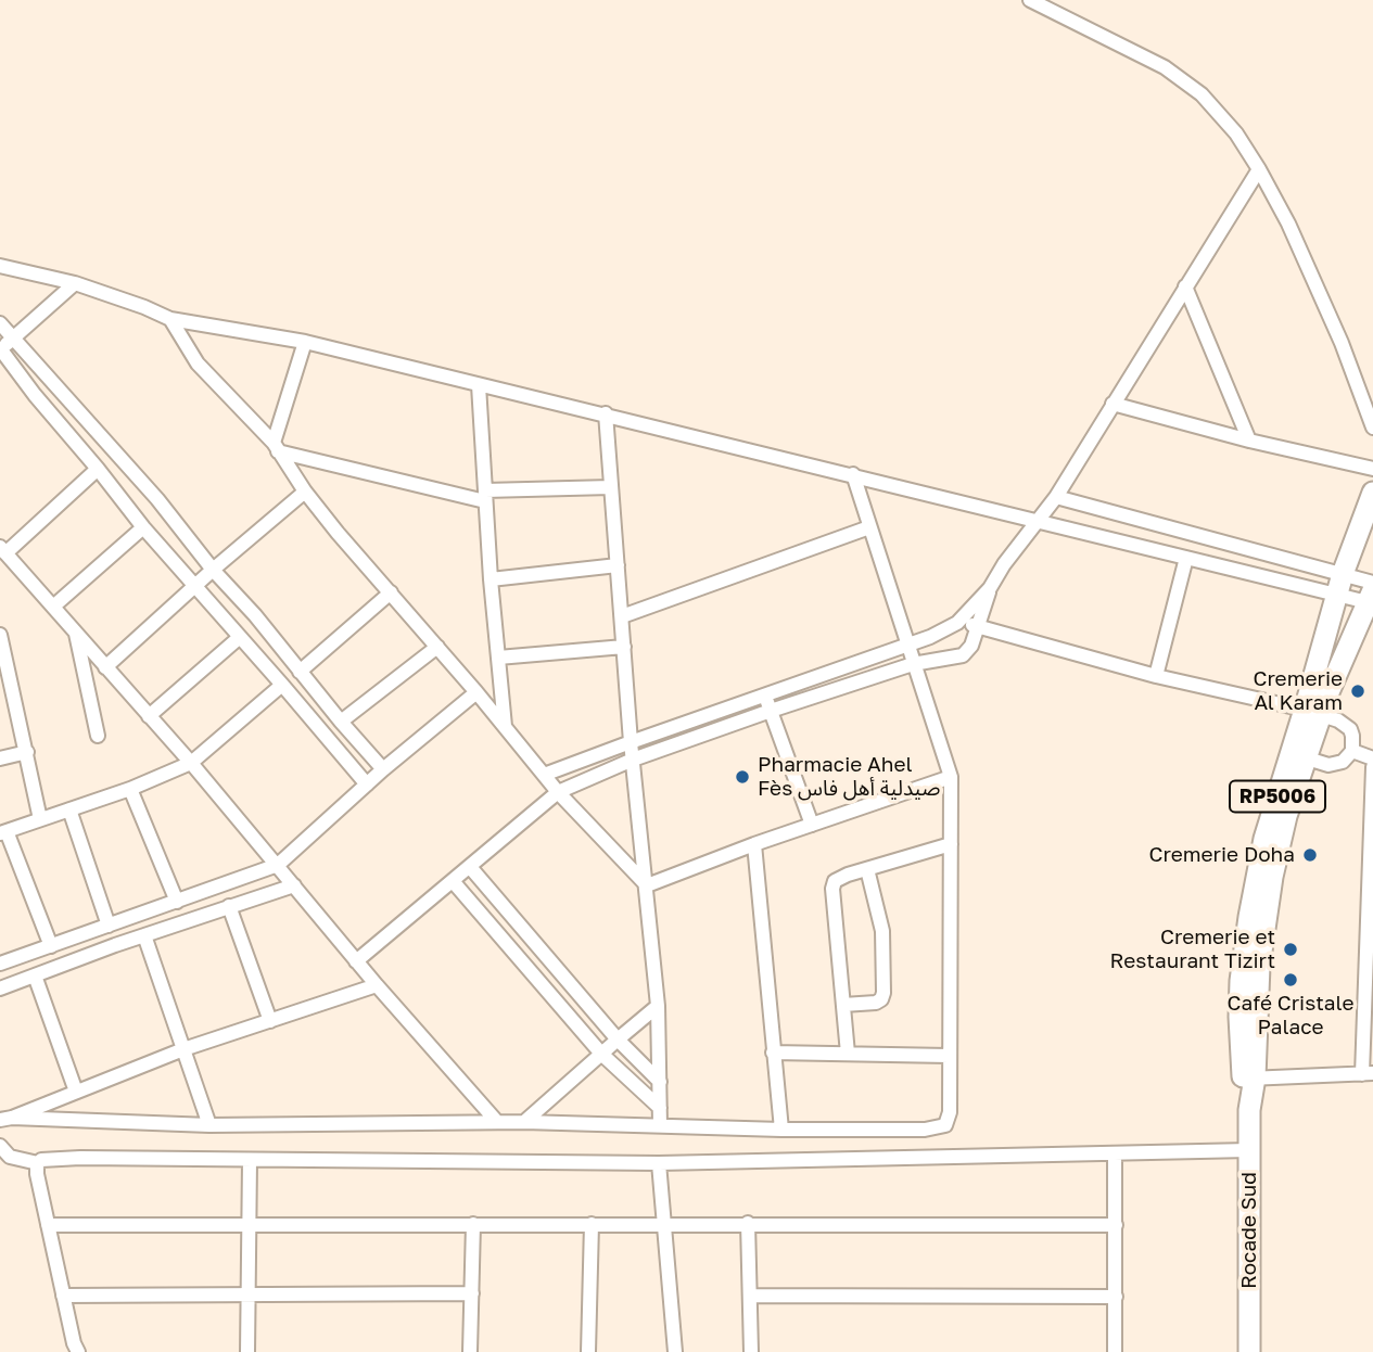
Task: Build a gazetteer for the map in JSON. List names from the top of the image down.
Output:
{
  "streets": {
    "main road": ["RP5006", "Rocade Sud"]
  },
  "crossings": [
    ["RP5006", "Rocade Sud"]
  ],
  "places": [
    "Cremerie Al Karam",
    "Pharmacie Ahel Fès صيدلية أهل فاس",
    "Cremerie Doha",
    "Cremerie et Restaurant Tizirt",
    "Café Cristale Palace"
  ]
}
